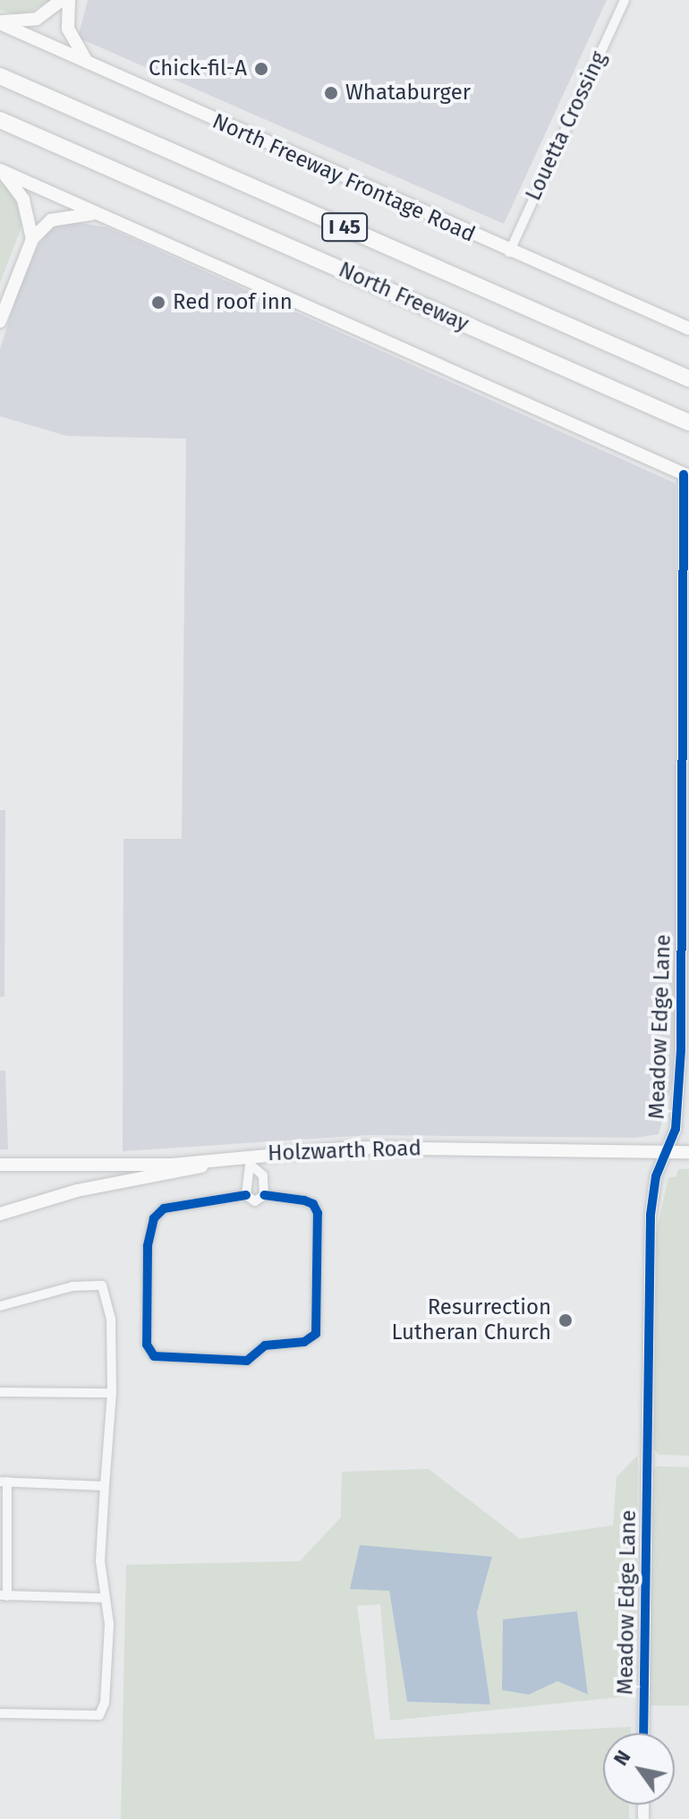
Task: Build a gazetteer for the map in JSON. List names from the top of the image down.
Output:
{
  "streets": {
    "highway": ["I 45", "North Freeway"],
    "main road": ["North Freeway Frontage Road", "Holzwarth Road"],
    "street": ["Louetta Crossing", "Meadow Edge Lane"]
  },
  "crossings": [
    ["Louetta Crossing", "North Freeway Frontage Road"],
    ["Meadow Edge Lane", "Holzwarth Road"]
  ],
  "places": [
    "Chick-fil-A",
    "Whataburger",
    "Red roof inn",
    "Resurrection Lutheran Church"
  ],
  "north": "top left"
}
